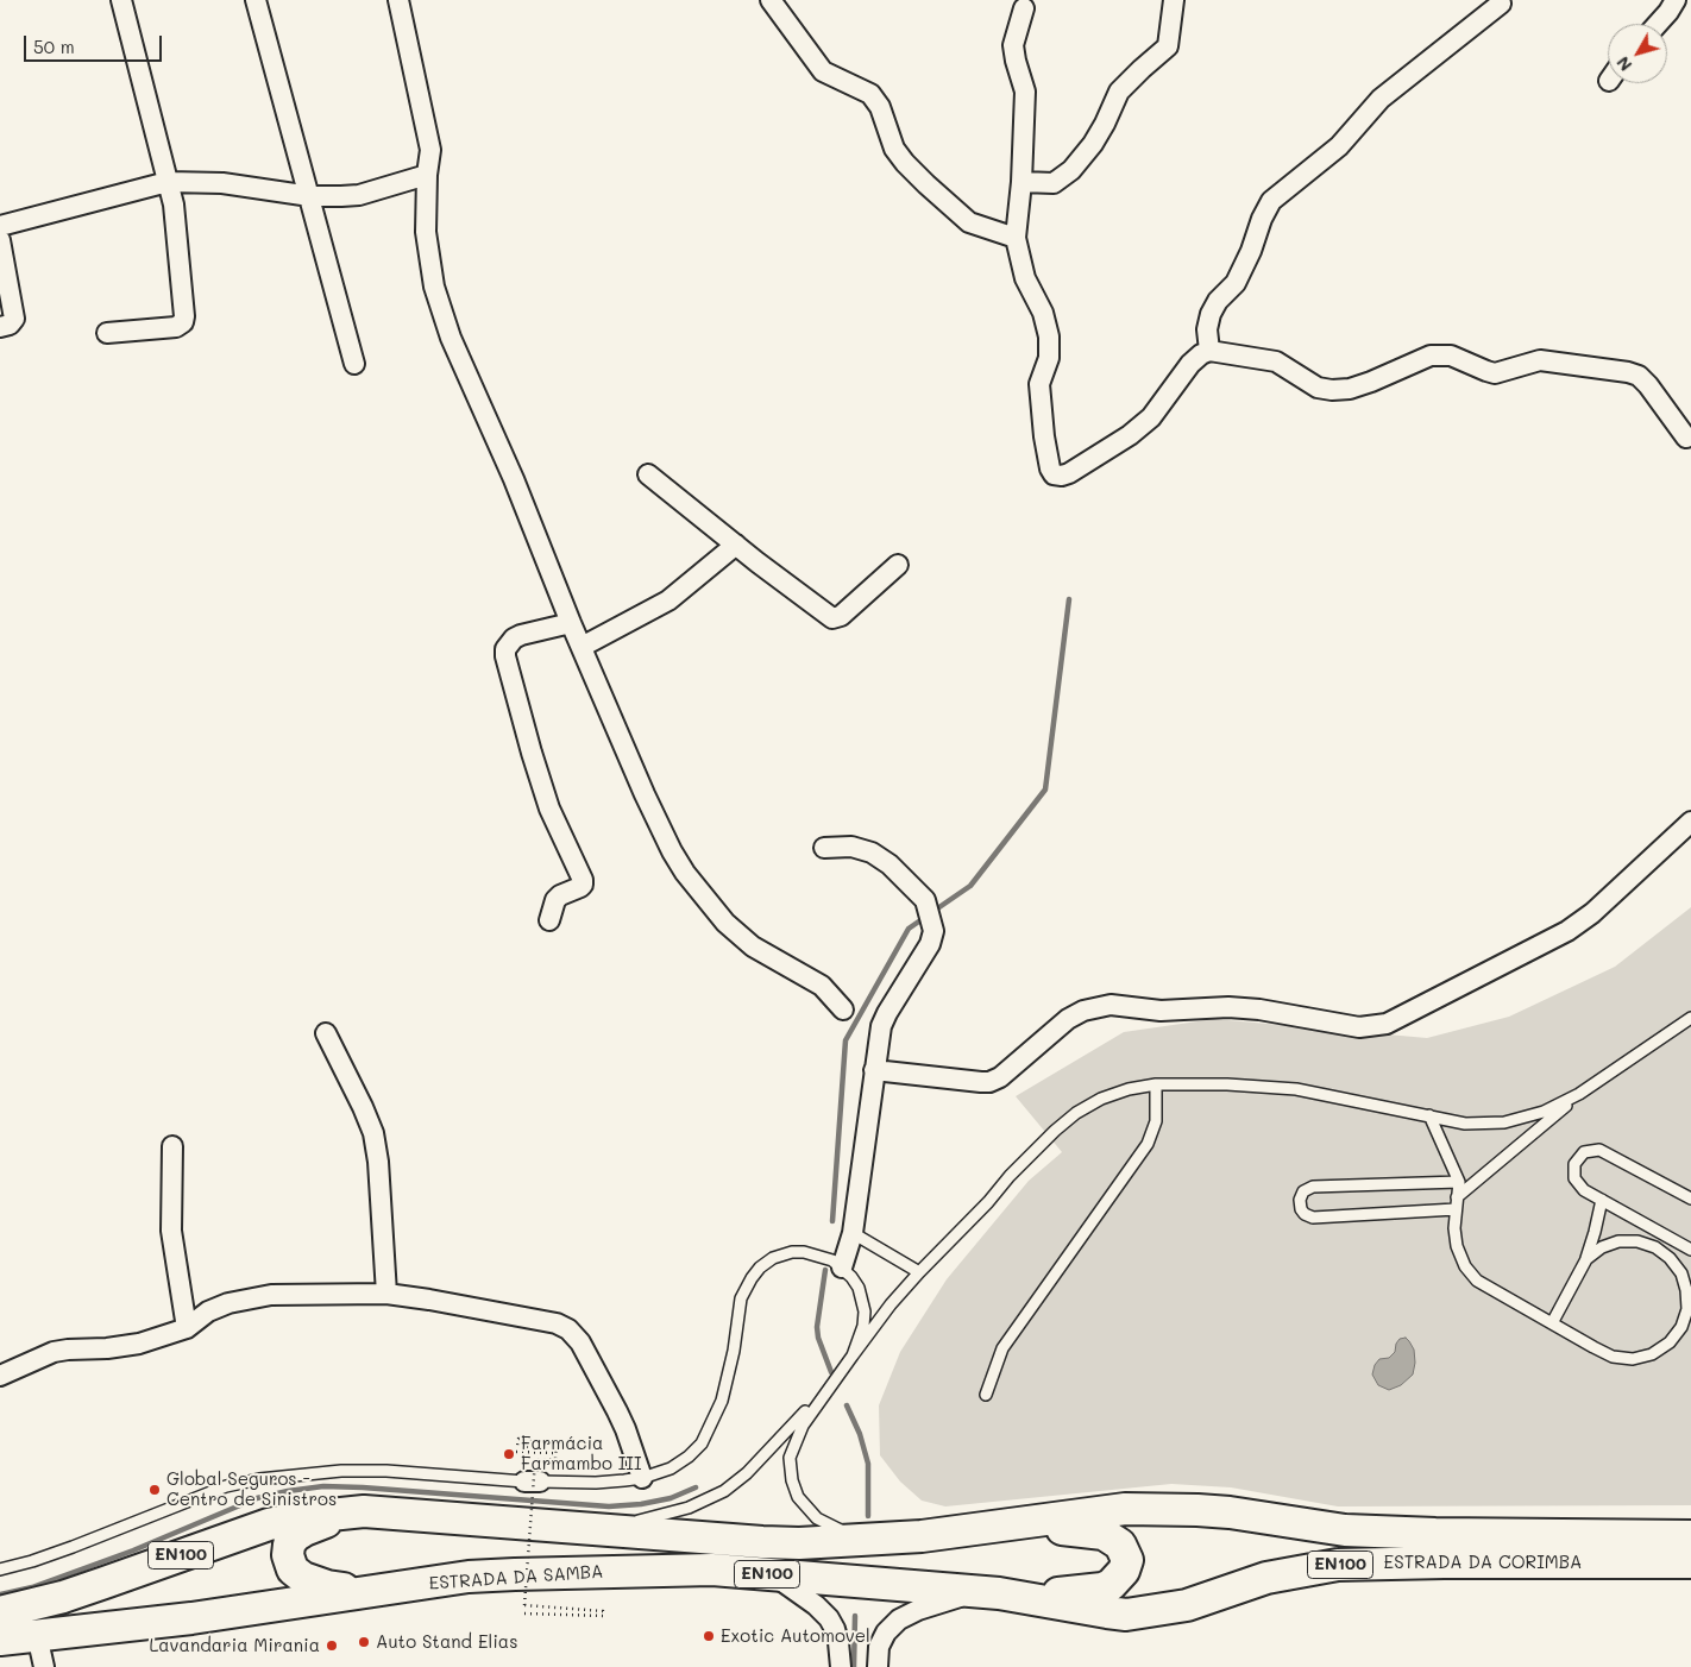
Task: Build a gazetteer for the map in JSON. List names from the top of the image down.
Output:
{
  "streets": {
    "main road": ["EN100", "ESTRADA DA CORIMBA", "ESTRADA DA SAMBA"]
  },
  "crossings": [
    ["EN100", "ESTRADA DA CORIMBA"],
    ["ESTRADA DA CORIMBA", "ESTRADA DA SAMBA"]
  ],
  "places": [
    "Farmácia Farmambo III",
    "Global Seguros - Centro de Sinistros",
    "Exotic Automovel",
    "Auto Stand Elias",
    "Lavandaria Mirania"
  ],
  "scale_bar": "50 m",
  "north": "bottom left"
}
